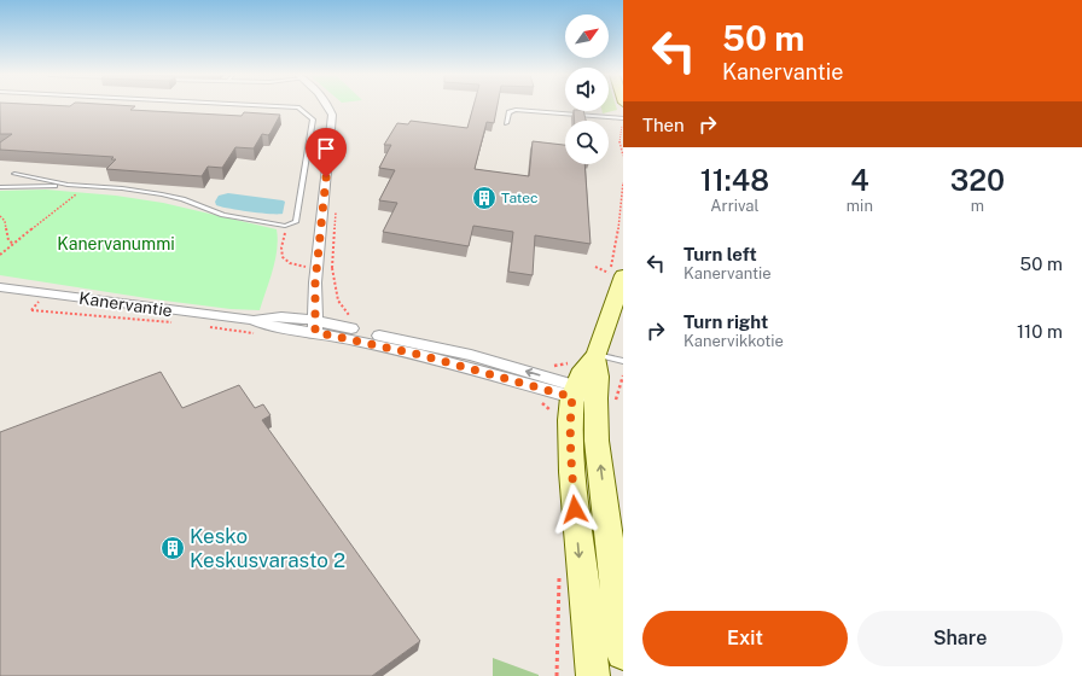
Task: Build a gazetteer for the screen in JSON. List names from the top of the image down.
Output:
{
  "streets": {
    "street": ["Kanervantie"]
  },
  "parks": ["Kanervanummi"],
  "places": {
    "building": ["Tatec", "Kesko Keskusvarasto 2"]
  },
  "north": "top right",
  "page": {
    "turn": ["50 m", "Kanervantie"],
    "then": "Then",
    "eta": [
      "11:48",
      "Arrival",
      "4",
      "min",
      "320",
      "m"
    ],
    "list": [
      {
        "name": "Turn left",
        "note": "Kanervantie",
        "value": "50 m"
      },
      {
        "name": "Turn right",
        "note": "Kanervikkotie",
        "value": "110 m"
      }
    ],
    "buttons": ["Exit", "Share"]
  }
}
